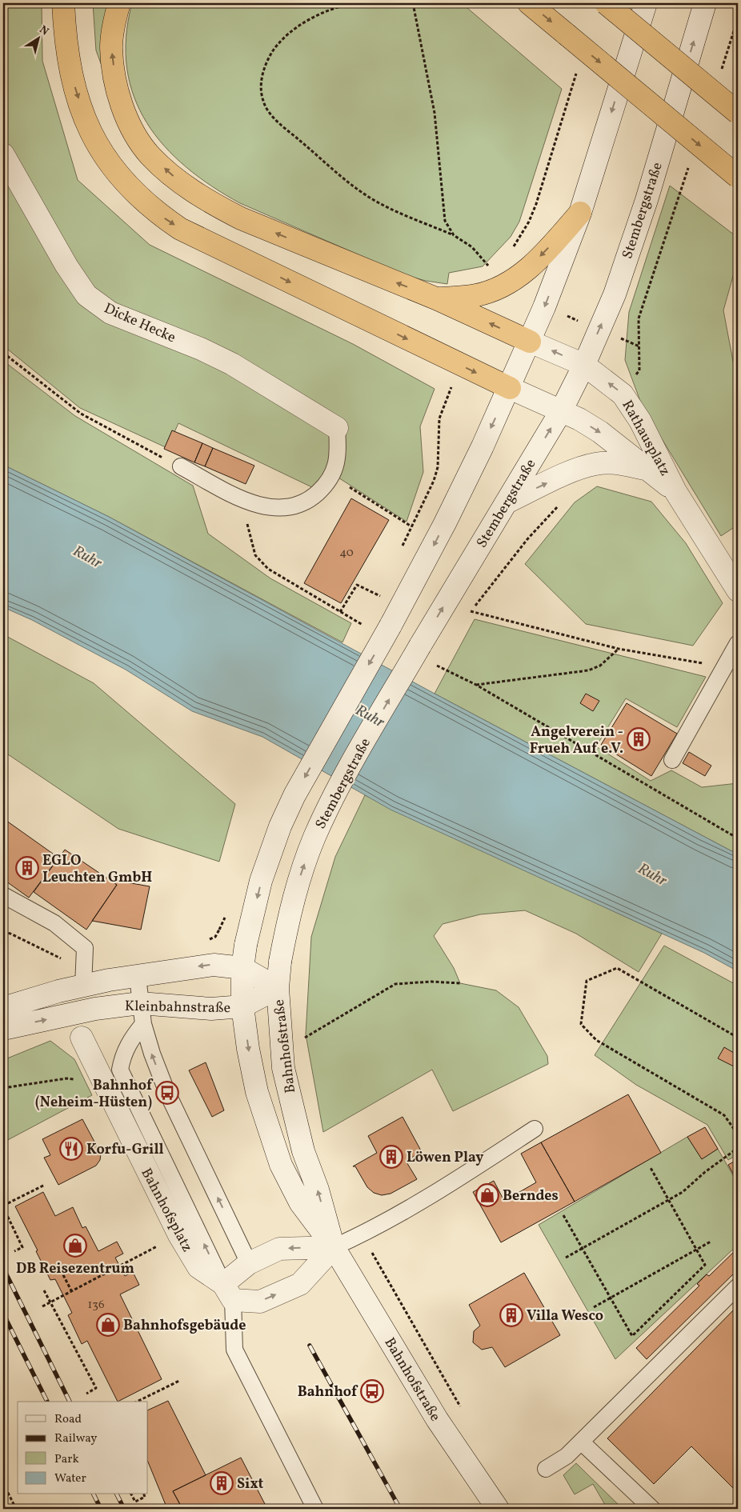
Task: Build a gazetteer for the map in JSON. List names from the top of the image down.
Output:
{
  "streets": {
    "main road": [
      "Stembergstraße",
      "Dicke Hecke",
      "Rathausplatz",
      "Kleinbahnstraße",
      "Bahnhofstraße",
      "Bahnhofsplatz"
    ]
  },
  "crossings": [
    ["Stembergstraße", "Rathausplatz"],
    ["Stembergstraße", "Kleinbahnstraße"],
    ["Stembergstraße", "Bahnhofstraße"],
    ["Kleinbahnstraße", "Bahnhofstraße"]
  ],
  "water": ["Ruhr"],
  "places": {
    "building": [
      "Angelverein - Frueh Auf e.V.",
      "EGLO Leuchten GmbH",
      "Löwen Play",
      "Villa Wesco",
      "Sixt"
    ],
    "bus stop": ["Bahnhof (Neheim-Hüsten)", "Bahnhof"],
    "restaurant": ["Korfu-Grill"],
    "shop": ["Berndes", "DB Reisezentrum", "Bahnhofsgebäude"]
  },
  "house_numbers": ["40", "136"],
  "legend": [
    "Road",
    "Railway",
    "Park",
    "Water"
  ],
  "north": "top right"
}
